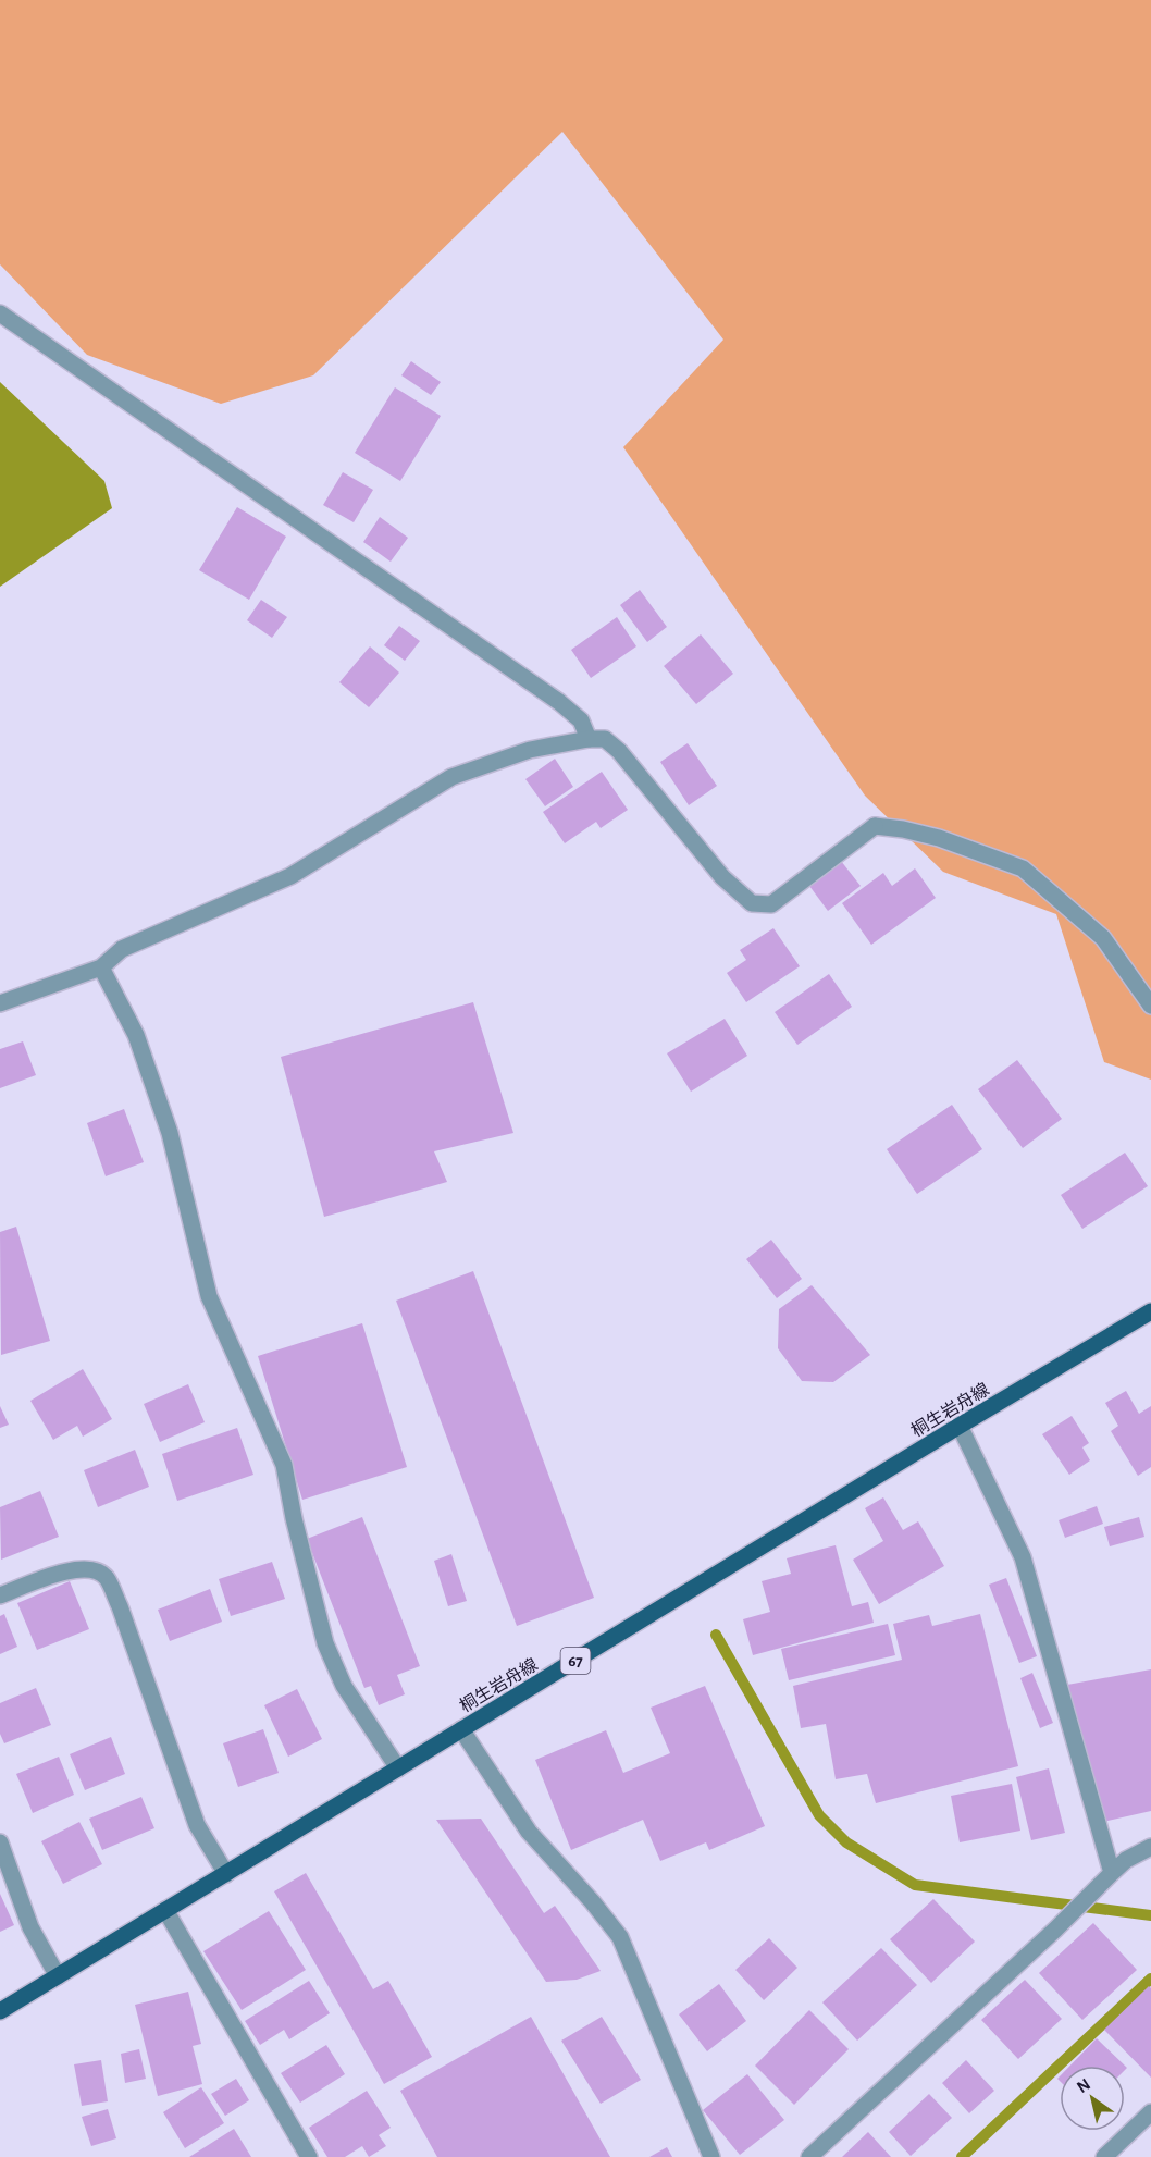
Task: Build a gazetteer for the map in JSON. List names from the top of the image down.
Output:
{
  "streets": {
    "main road": ["桐生岩舟線", "67"]
  },
  "north": "top left"
}
